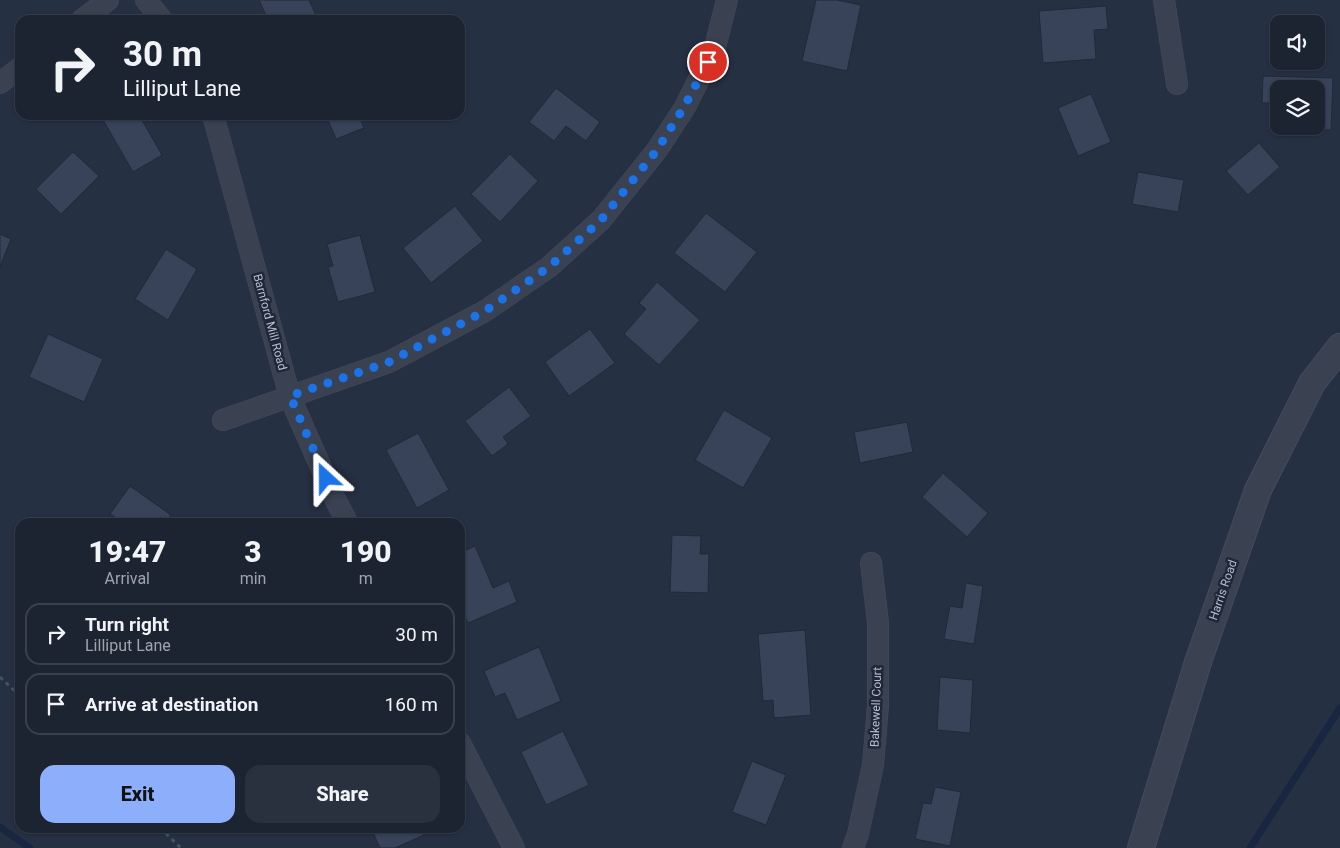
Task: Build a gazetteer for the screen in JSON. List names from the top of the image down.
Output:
{
  "streets": {
    "street": ["Barnford Mill Road", "Harris Road", "Bakewell Court"]
  },
  "page": {
    "turn": ["30 m", "Lilliput Lane"],
    "eta": [
      "19:47",
      "Arrival",
      "3",
      "min",
      "190",
      "m"
    ],
    "list": [
      {
        "name": "Turn right",
        "note": "Lilliput Lane",
        "value": "30 m"
      },
      {
        "name": "Arrive at destination",
        "value": "160 m"
      }
    ],
    "buttons": ["Exit", "Share"]
  }
}
